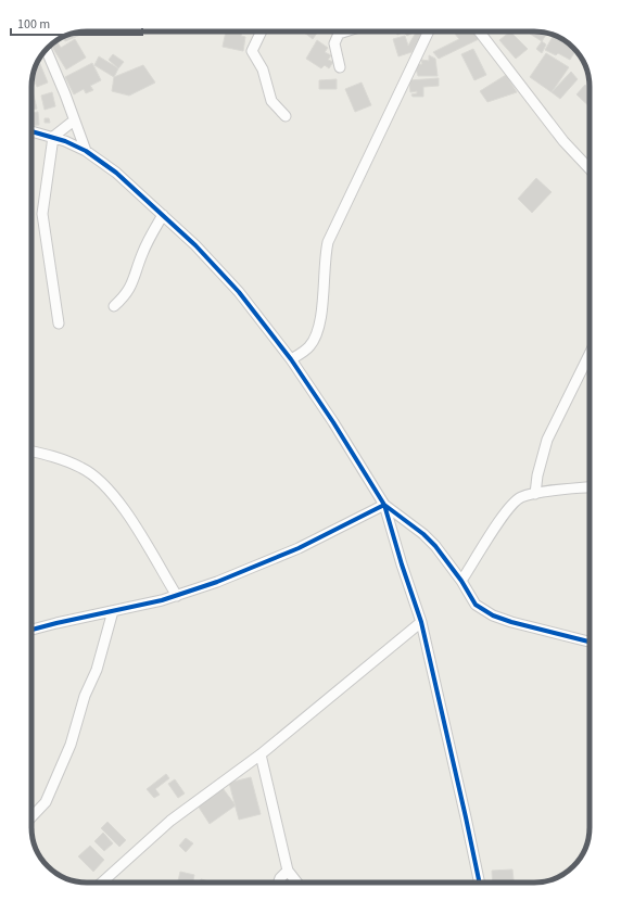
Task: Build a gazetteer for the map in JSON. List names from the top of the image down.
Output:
{
  "scale_bar": "100 m"
}
